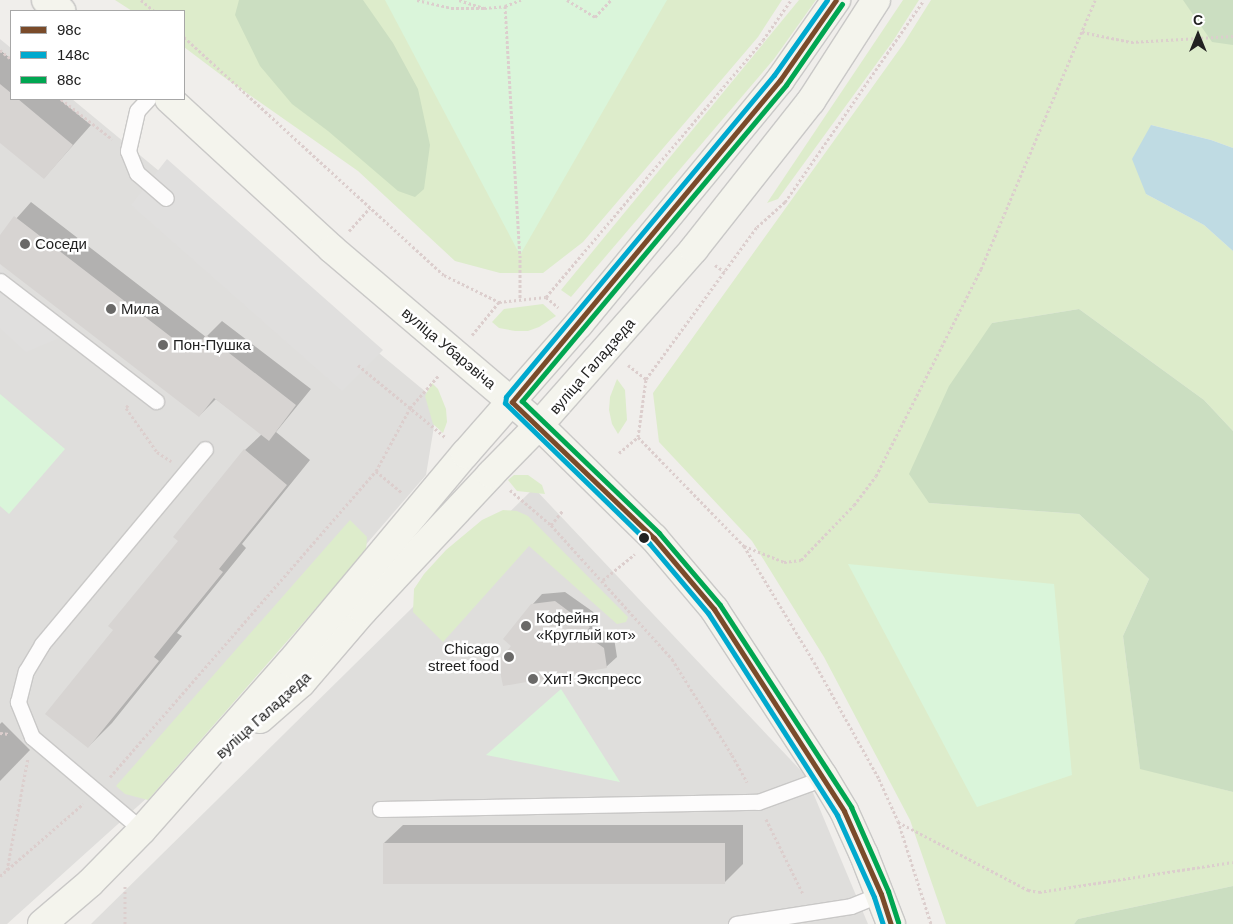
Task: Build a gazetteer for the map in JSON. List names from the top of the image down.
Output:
{
  "streets": {
    "main road": ["вуліца Убарэвіча", "вуліца Галадзеда"]
  },
  "crossings": [
    ["вуліца Убарэвіча", "вуліца Галадзеда"]
  ],
  "places": [
    "Соседи",
    "Мила",
    "Пон-Пушка",
    "Кофейня «Круглый кот»",
    "Chicago street food",
    "Хит! Экспресс"
  ],
  "lines": ["transit line 98с", "transit line 148с", "transit line 88с"],
  "legend": ["98с", "148с", "88с"],
  "north": "top"
}
